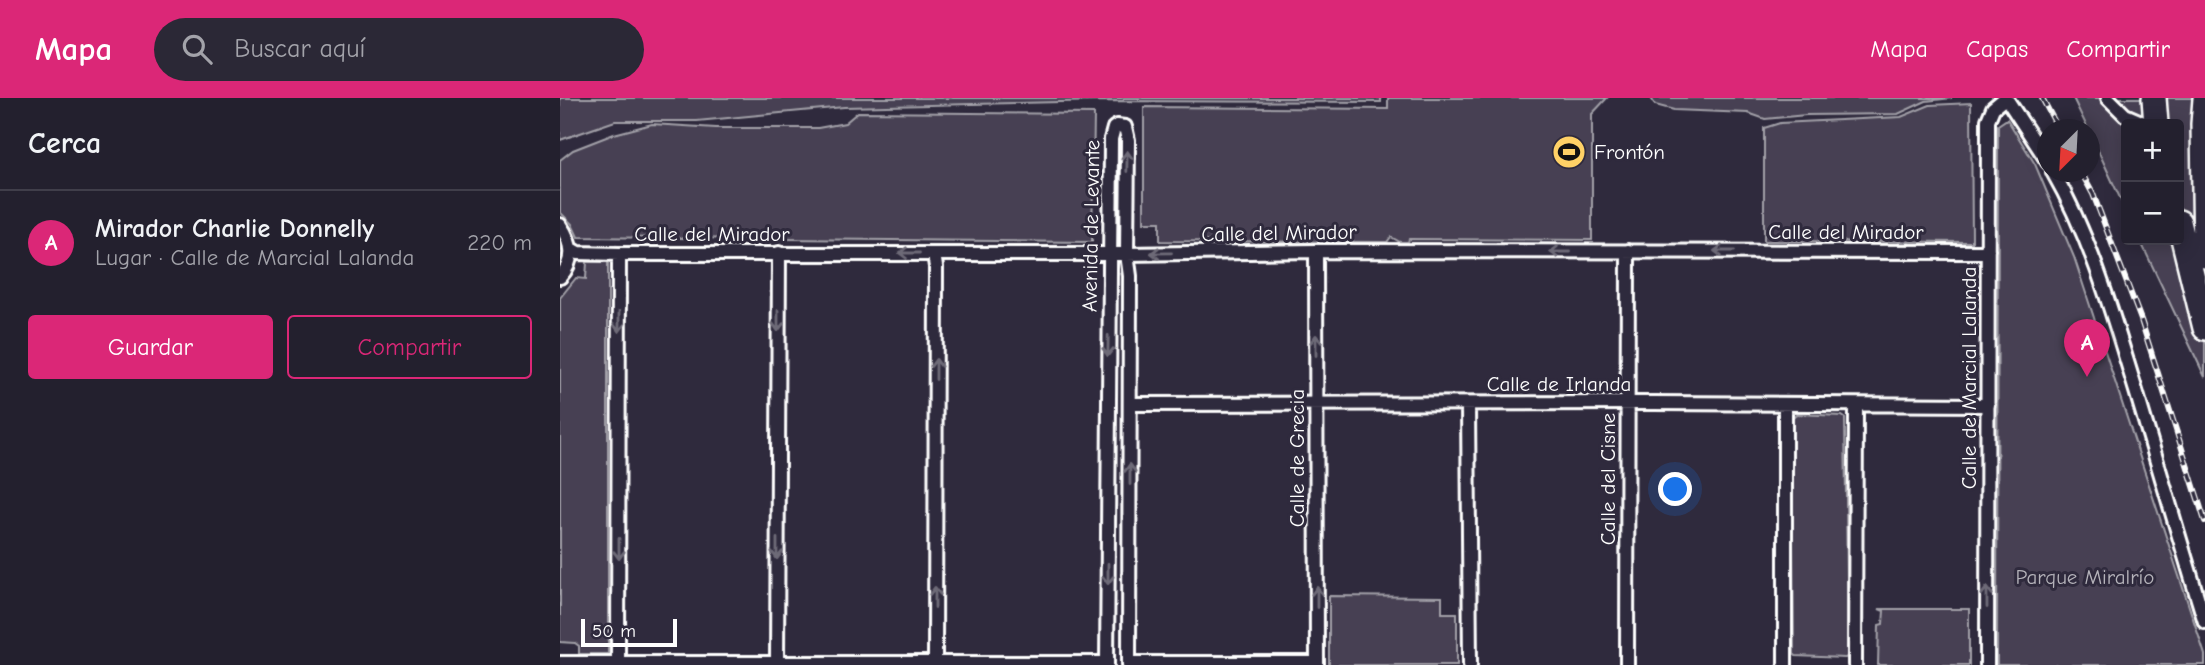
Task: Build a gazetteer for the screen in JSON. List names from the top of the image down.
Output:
{
  "streets": {
    "street": [
      "Avenida de Levante",
      "Calle del Mirador",
      "Calle de Marcial Lalanda",
      "Calle de Irlanda",
      "Calle de Grecia",
      "Calle del Cisne"
    ]
  },
  "crossings": [
    ["Avenida de Levante", "Calle del Mirador"],
    ["Avenida de Levante", "Calle de Irlanda"],
    ["Calle del Mirador", "Calle de Marcial Lalanda"],
    ["Calle del Mirador", "Calle de Grecia"],
    ["Calle del Mirador", "Calle del Cisne"],
    ["Calle de Marcial Lalanda", "Calle de Irlanda"],
    ["Calle de Irlanda", "Calle de Grecia"],
    ["Calle de Irlanda", "Calle del Cisne"]
  ],
  "one_way": ["Calle del Mirador", "Calle de Marcial Lalanda", "Calle de Grecia"],
  "parks": ["Parque Miralrío"],
  "places": {
    "sports": ["Frontón"]
  },
  "scale_bar": "50 m",
  "north": "bottom left",
  "page": {
    "header": "Mapa",
    "search": "Buscar aquí",
    "nav": ["Mapa", "Capas", "Compartir"],
    "heading": "Cerca",
    "map_buttons": ["+", "−"],
    "list": [
      {
        "mark": "A",
        "name": "Mirador Charlie Donnelly",
        "note": "Lugar · Calle de Marcial Lalanda",
        "value": "220 m"
      }
    ],
    "buttons": ["Guardar", "Compartir"],
    "pins": "A",
    "scale": "50 m"
  }
}
